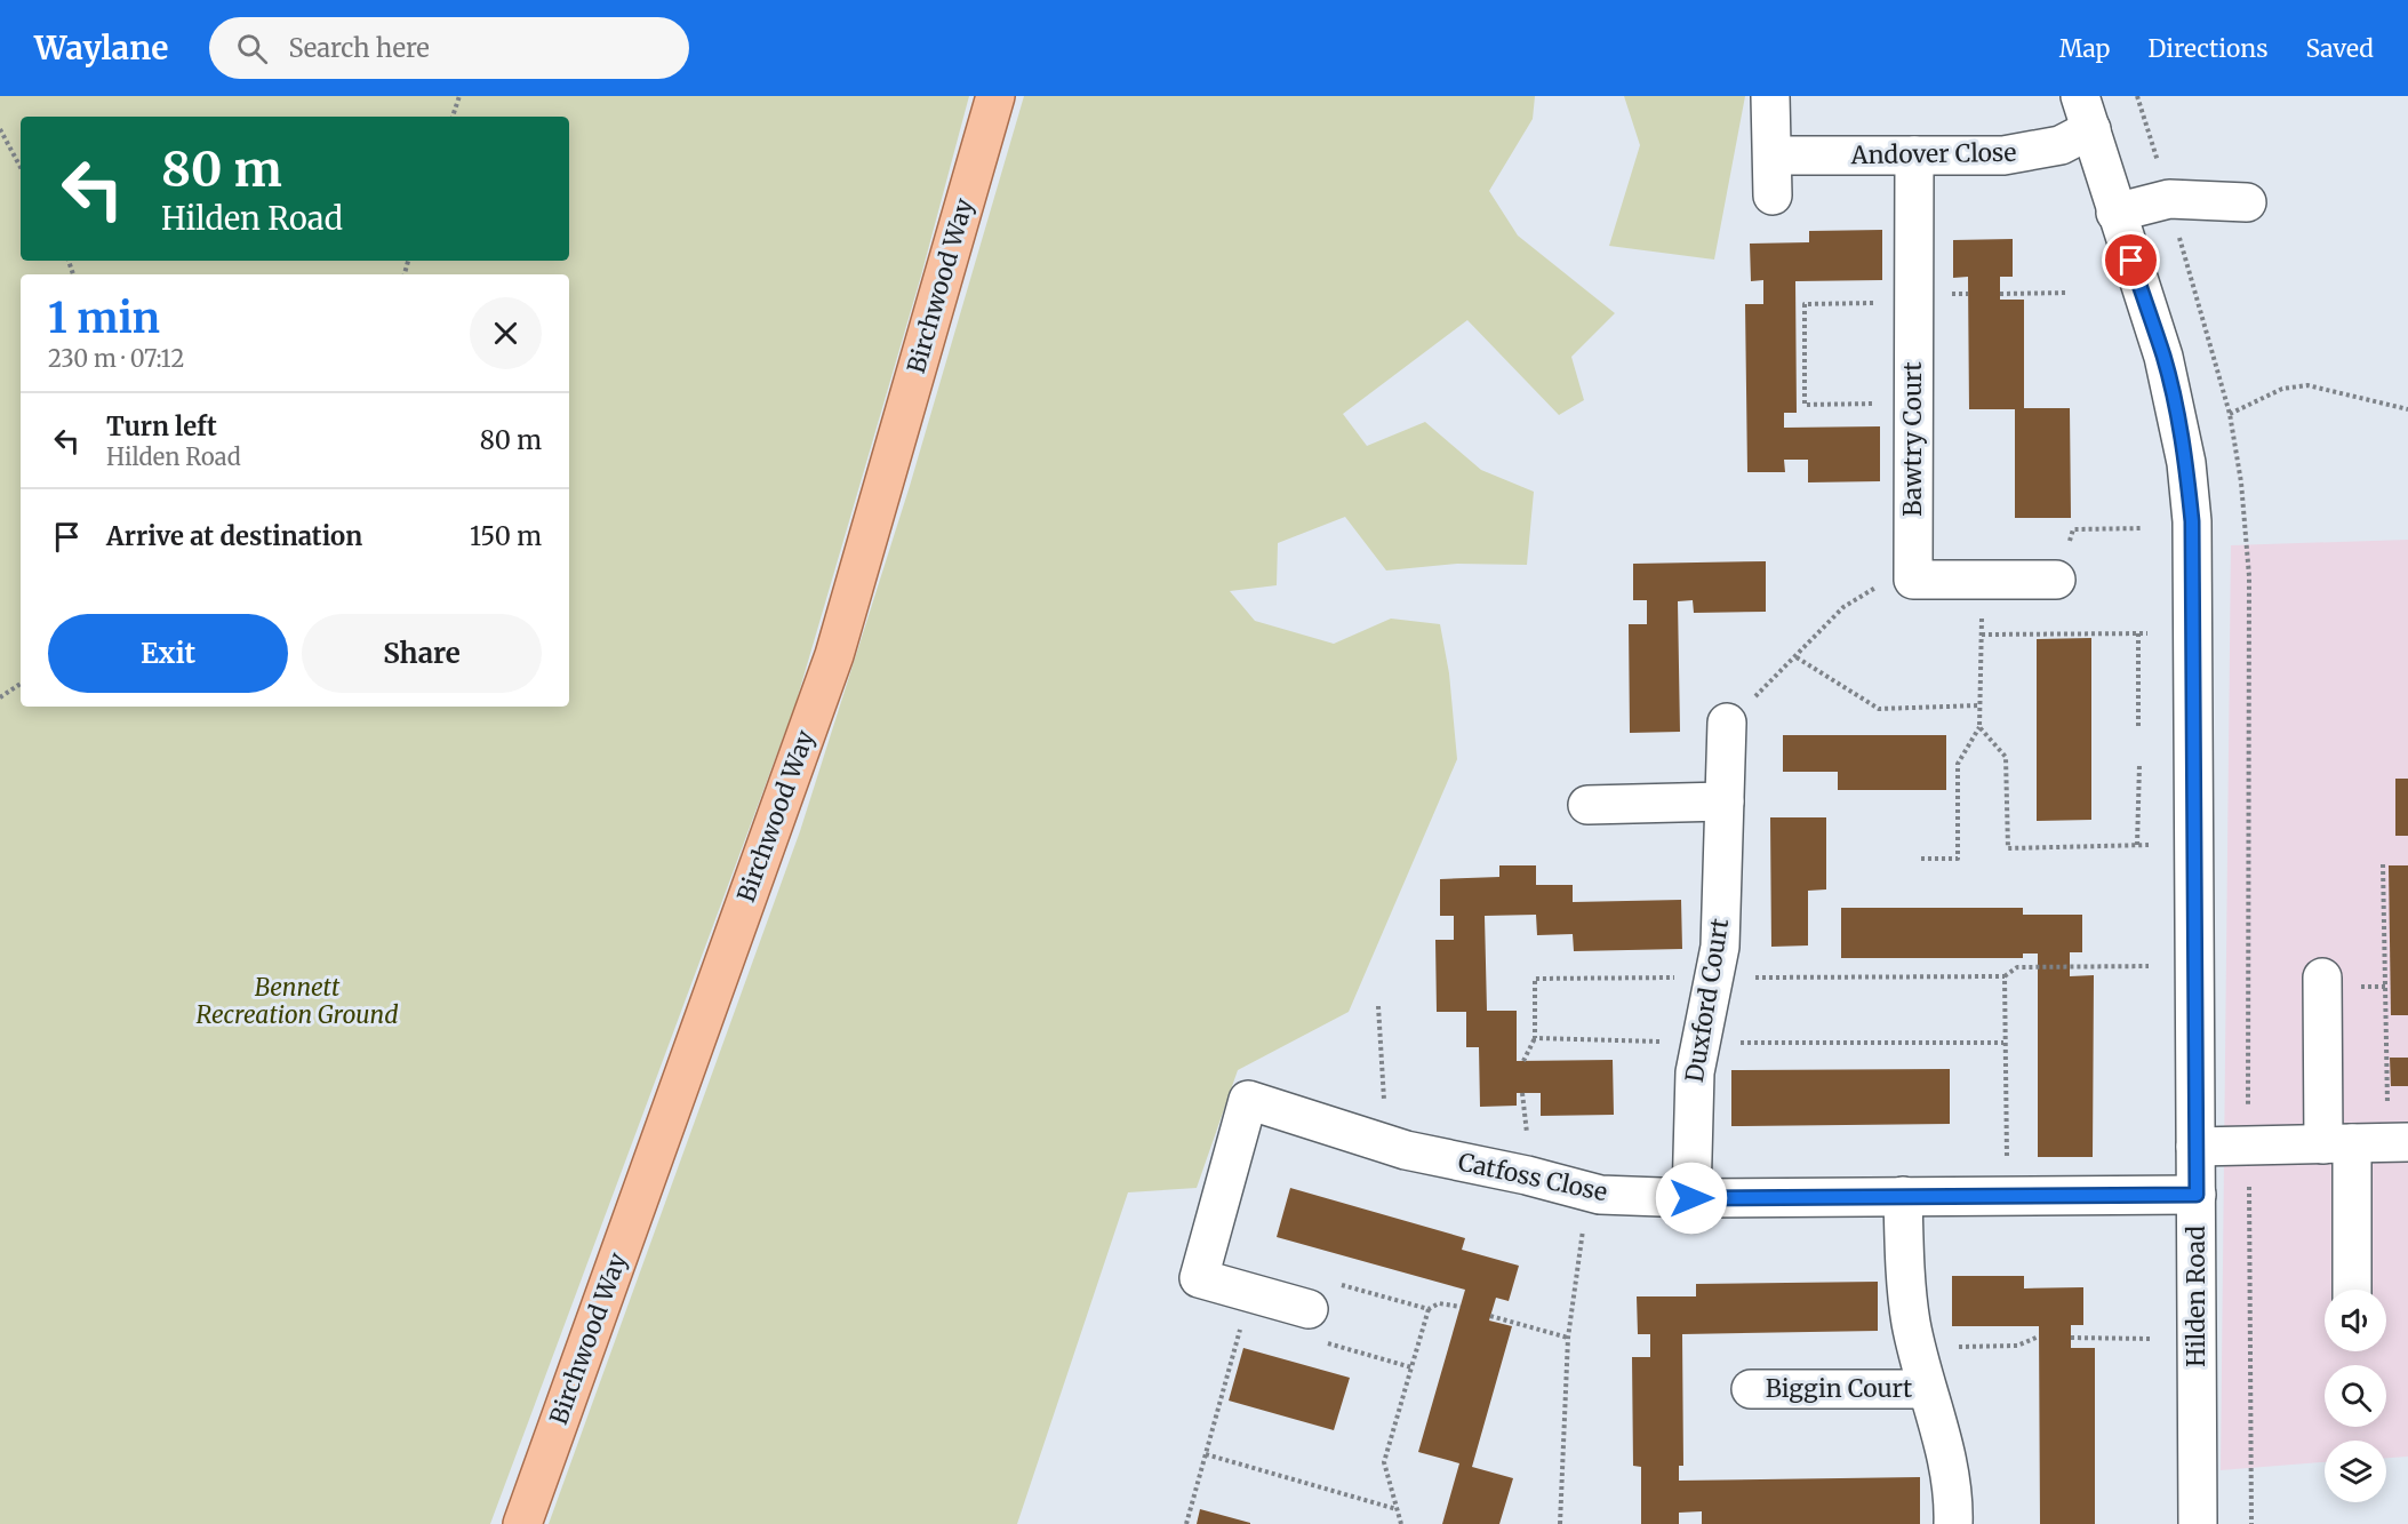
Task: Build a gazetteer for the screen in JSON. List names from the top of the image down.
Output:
{
  "streets": {
    "main road": ["Birchwood Way"],
    "street": [
      "Andover Close",
      "Bawtry Court",
      "Duxford Court",
      "Catfoss Close",
      "Hilden Road",
      "Biggin Court"
    ]
  },
  "crossings": [
    ["Andover Close", "Bawtry Court"],
    ["Andover Close", "Hilden Road"],
    ["Duxford Court", "Catfoss Close"],
    ["Catfoss Close", "Hilden Road"],
    ["Catfoss Close", "Biggin Court"]
  ],
  "parks": ["Bennett Recreation Ground"],
  "page": {
    "header": "Waylane",
    "search": "Search here",
    "nav": ["Map", "Directions", "Saved"],
    "turn": ["80 m", "Hilden Road"],
    "heading": ["1 min", "230 m · 07:12"],
    "list": [
      {
        "name": "Turn left",
        "note": "Hilden Road",
        "value": "80 m"
      },
      {
        "name": "Arrive at destination",
        "value": "150 m"
      }
    ],
    "buttons": ["Exit", "Share"]
  }
}
